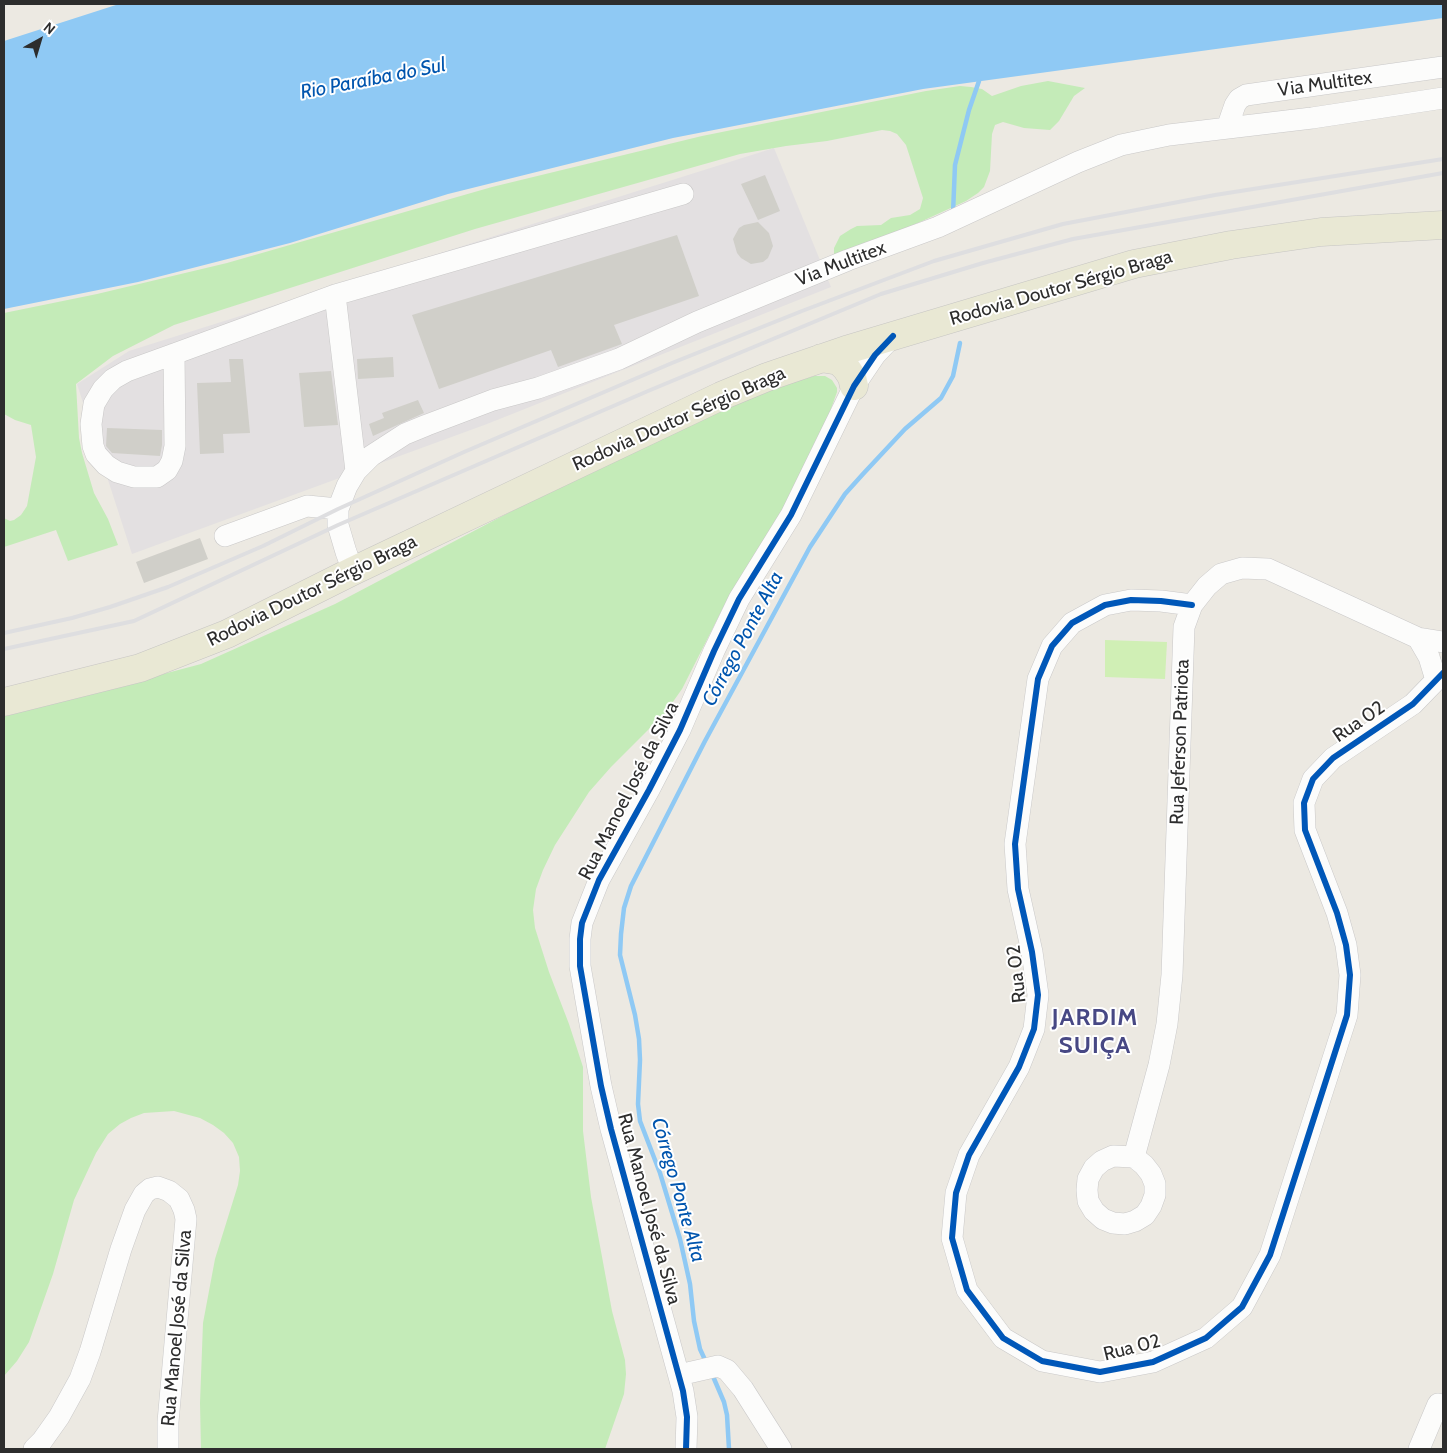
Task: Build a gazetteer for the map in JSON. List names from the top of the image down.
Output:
{
  "streets": {
    "main road": ["Rodovia Doutor Sérgio Braga"],
    "street": [
      "Via Multitex",
      "Rua 02",
      "Rua Jeferson Patriota",
      "Rua Manoel José da Silva"
    ]
  },
  "crossings": [
    ["Rodovia Doutor Sérgio Braga", "Rua Manoel José da Silva"],
    ["Rua 02", "Rua Jeferson Patriota"]
  ],
  "districts": ["JARDIM SUIÇA"],
  "water": ["Rio Paraíba do Sul", "Córrego Ponte Alta"],
  "north": "top right"
}
